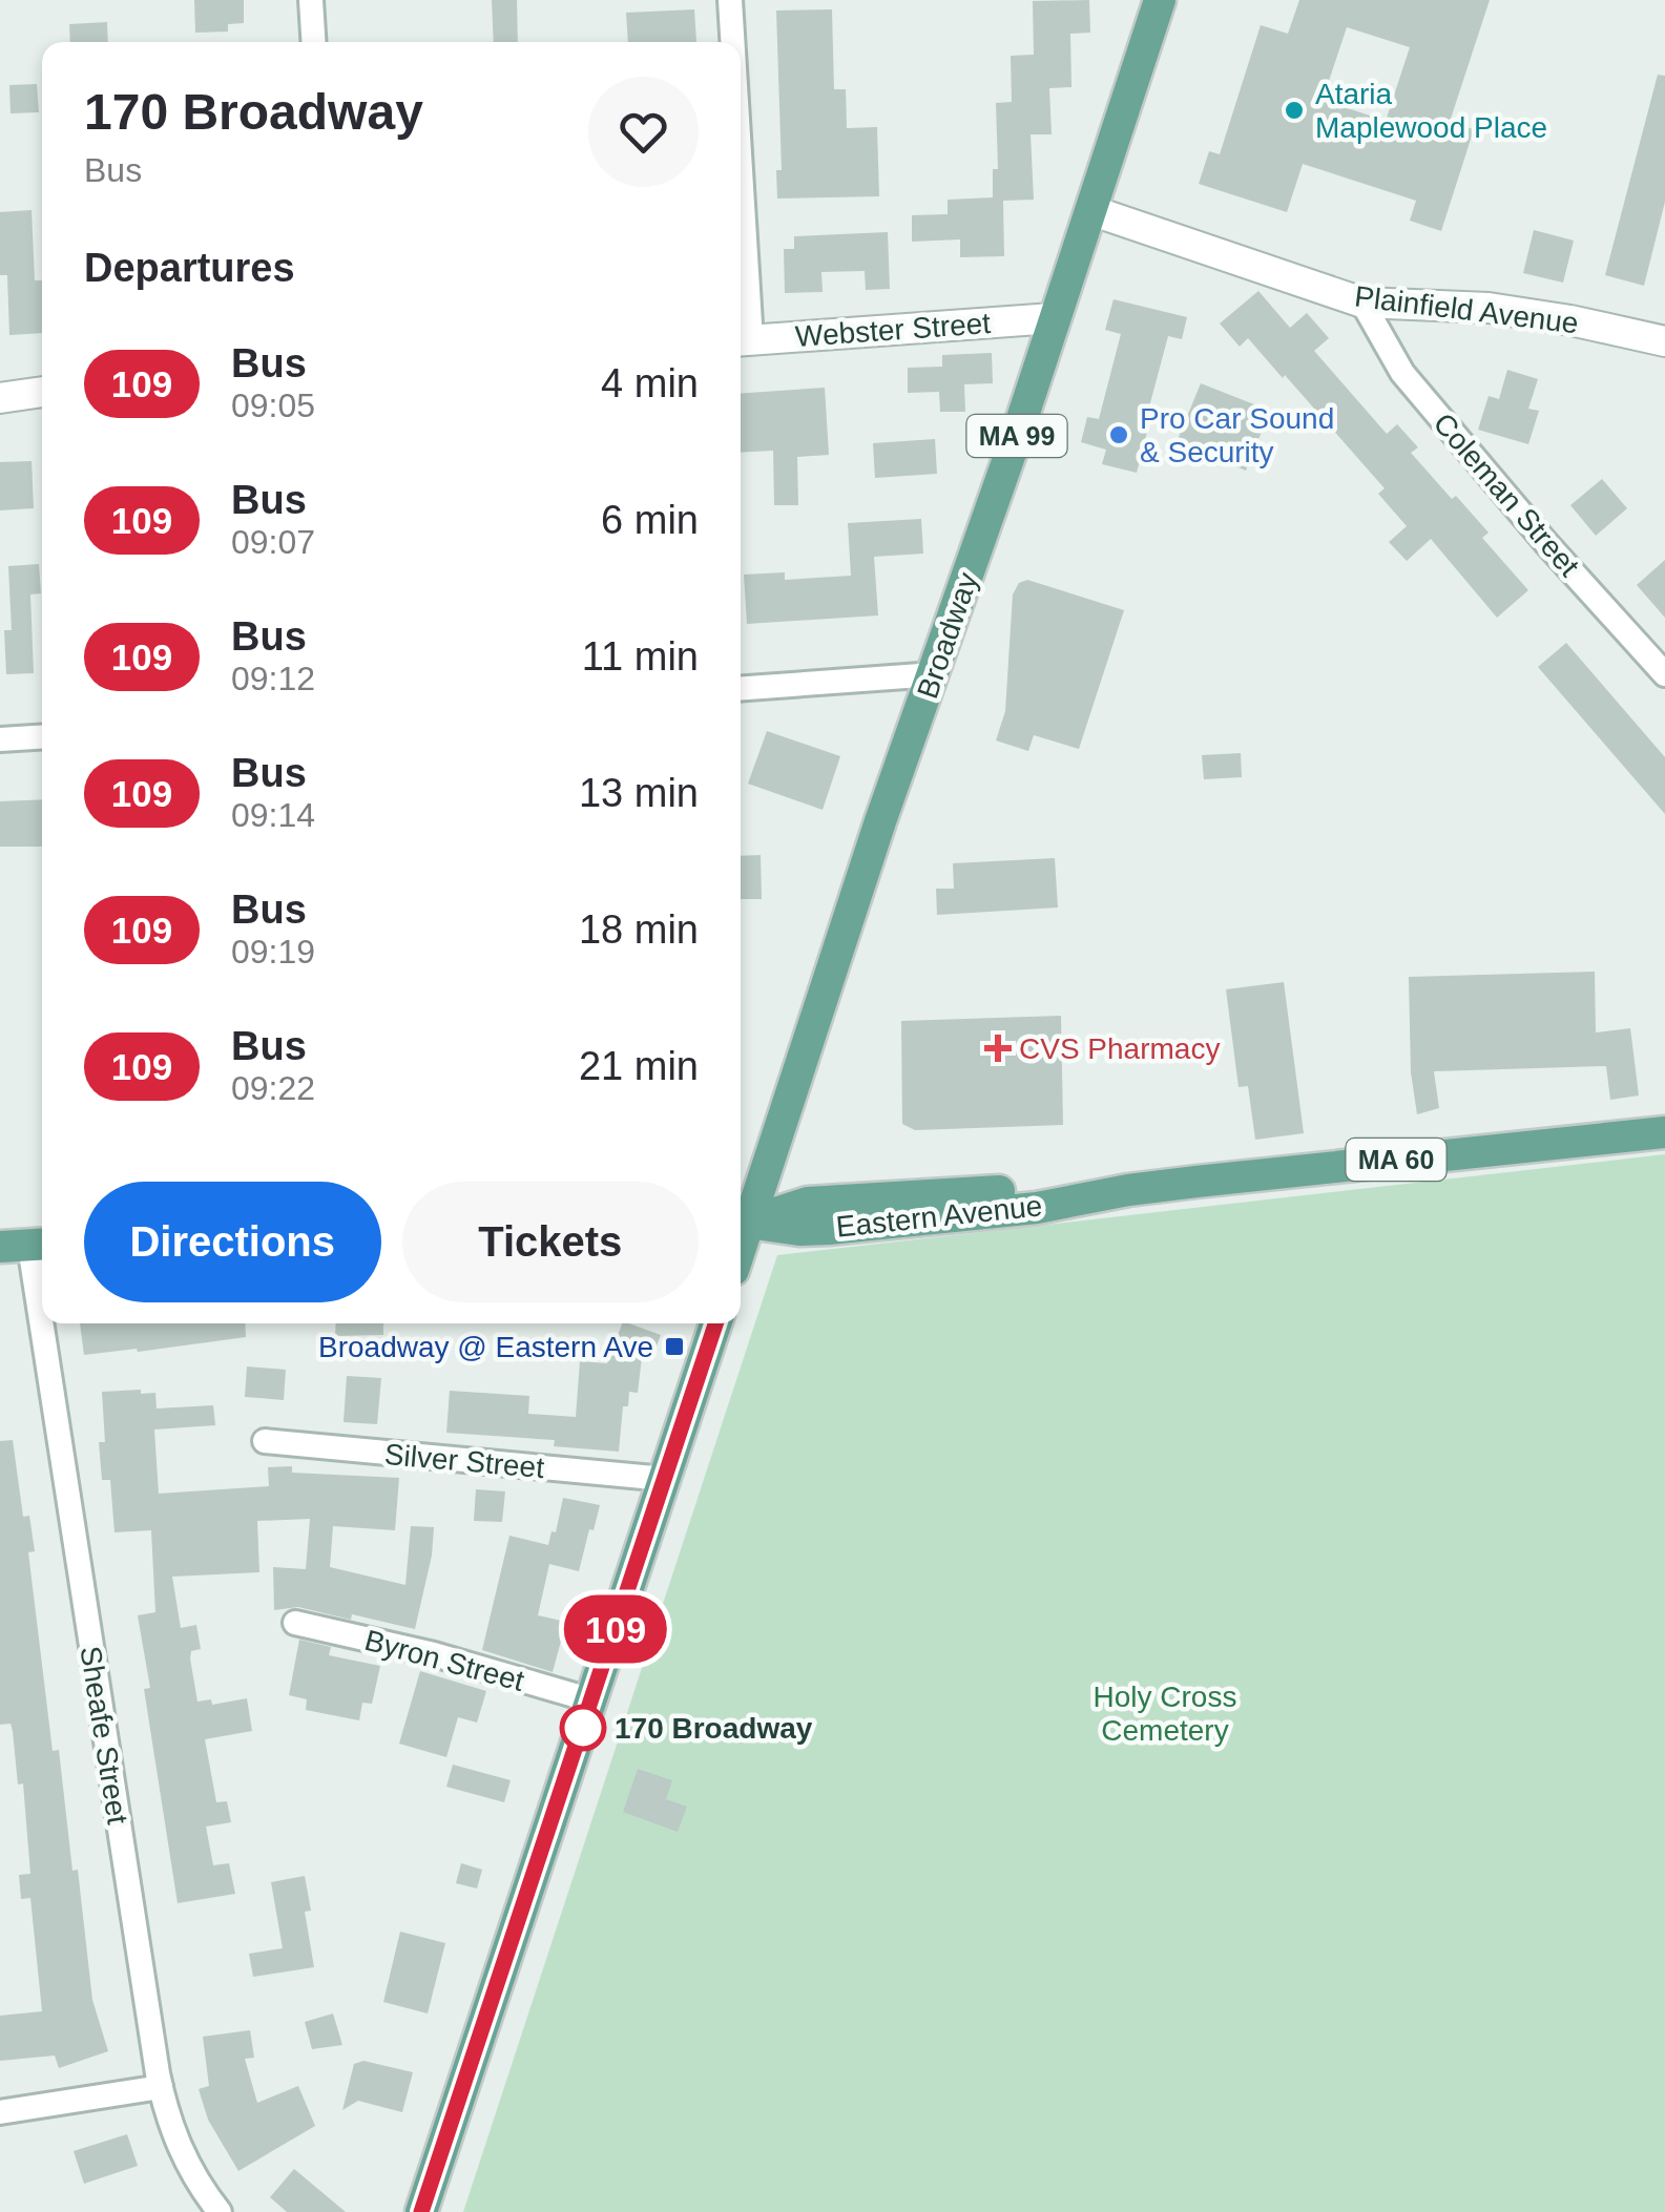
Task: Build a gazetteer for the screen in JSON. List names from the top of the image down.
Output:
{
  "streets": {
    "main road": [
      "MA 99",
      "Broadway",
      "MA 60",
      "Eastern Avenue"
    ],
    "street": [
      "Plainfield Avenue",
      "Webster Street",
      "Coleman Street",
      "Silver Street",
      "Byron Street",
      "Sheafe Street"
    ]
  },
  "crossings": [
    ["Plainfield Avenue", "Coleman Street"],
    ["Plainfield Avenue", "Broadway"],
    ["Webster Street", "Broadway"],
    ["Broadway", "Eastern Avenue"]
  ],
  "parks": ["Holy Cross Cemetery"],
  "places": {
    "other": ["Ataria Maplewood Place", "Pro Car Sound & Security", "170 Broadway"],
    "health": ["CVS Pharmacy"],
    "transit": ["Broadway @ Eastern Ave"]
  },
  "lines": ["bus line 109"],
  "page": {
    "on_map": "109",
    "heading": [
      ["170 Broadway", "Bus"],
      "Departures"
    ],
    "list": [
      {
        "mark": "109",
        "name": "Bus",
        "note": "09:05",
        "value": "4 min"
      },
      {
        "mark": "109",
        "name": "Bus",
        "note": "09:07",
        "value": "6 min"
      },
      {
        "mark": "109",
        "name": "Bus",
        "note": "09:12",
        "value": "11 min"
      },
      {
        "mark": "109",
        "name": "Bus",
        "note": "09:14",
        "value": "13 min"
      },
      {
        "mark": "109",
        "name": "Bus",
        "note": "09:19",
        "value": "18 min"
      },
      {
        "mark": "109",
        "name": "Bus",
        "note": "09:22",
        "value": "21 min"
      }
    ],
    "buttons": ["Directions", "Tickets"]
  }
}
